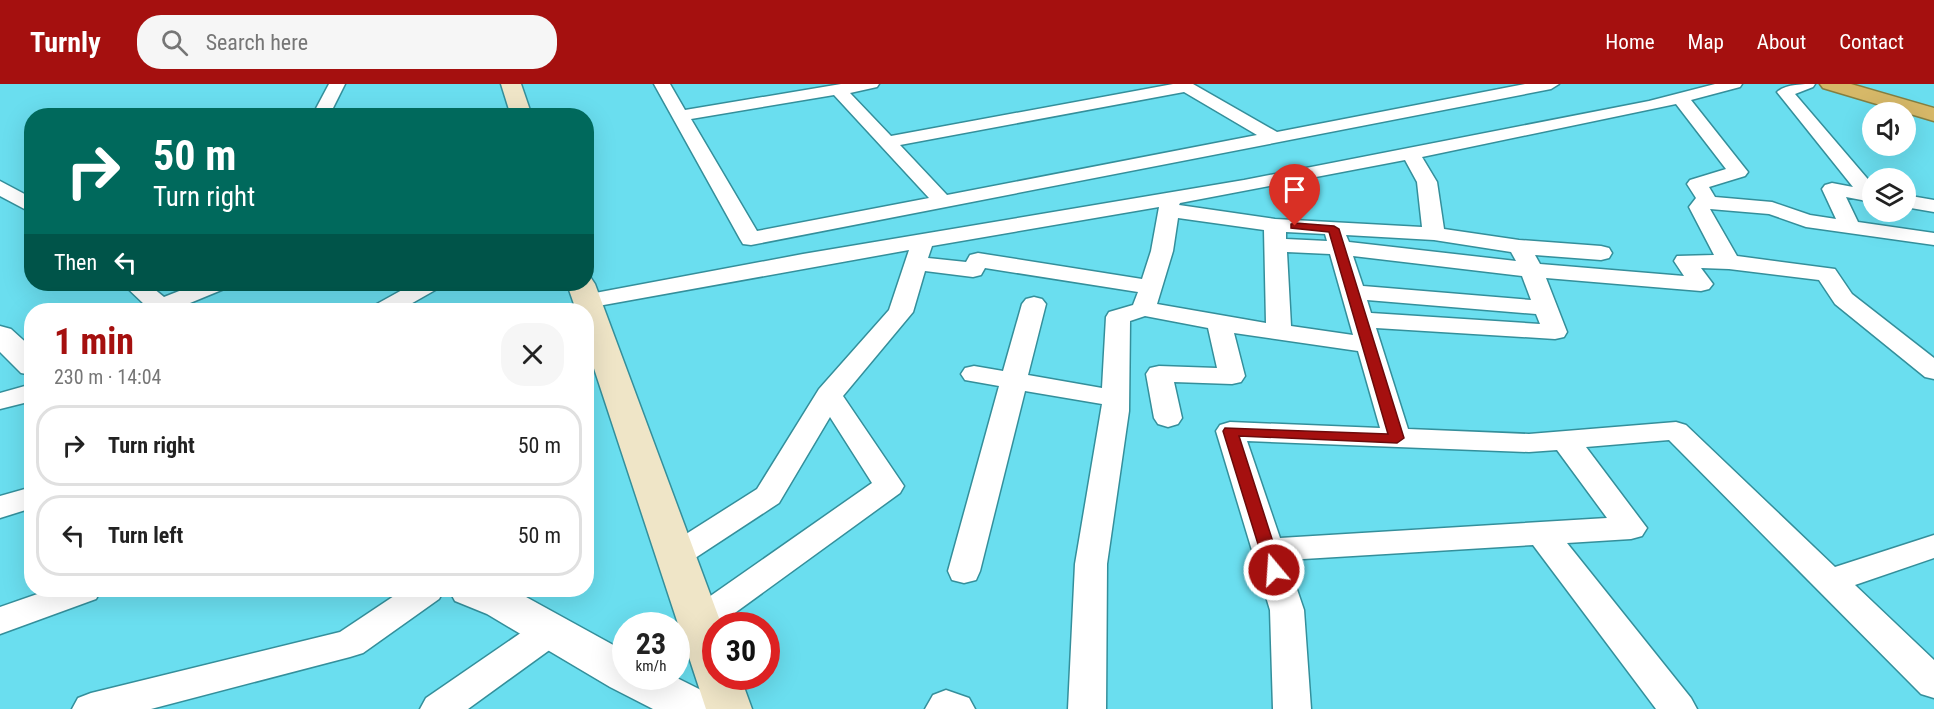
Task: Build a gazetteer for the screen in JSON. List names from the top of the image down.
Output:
{
  "page": {
    "header": "Turnly",
    "search": "Search here",
    "nav": [
      "Home",
      "Map",
      "About",
      "Contact"
    ],
    "turn": ["50 m", "Turn right"],
    "then": "Then",
    "heading": ["1 min", "230 m · 14:04"],
    "list": [
      {
        "name": "Turn right",
        "value": "50 m"
      },
      {
        "name": "Turn left",
        "value": "50 m"
      }
    ],
    "speed": "23 km/h",
    "limit": "30"
  }
}
